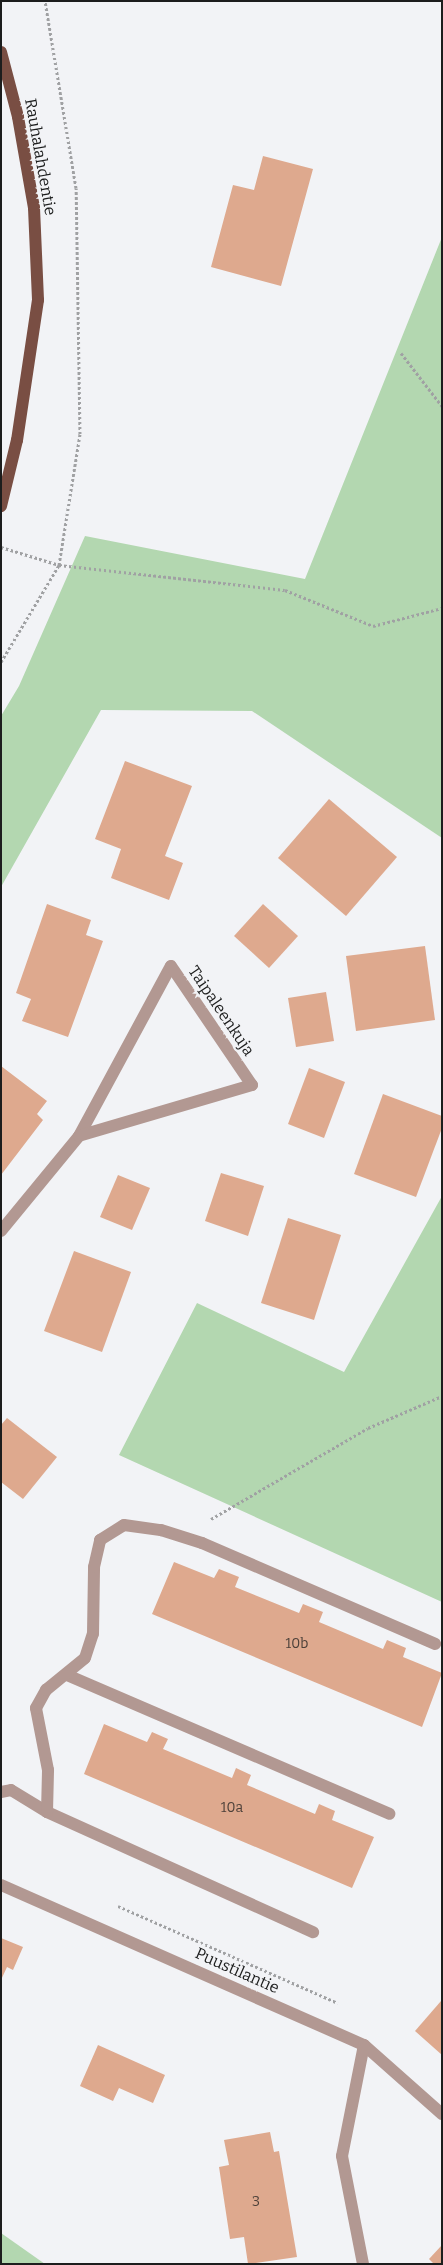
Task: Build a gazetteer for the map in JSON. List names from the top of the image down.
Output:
{
  "streets": {
    "main road": ["Rauhalahdentie"],
    "street": ["Taipaleenkuja", "Puustilantie"]
  },
  "house_numbers": ["10b", "10a", "3"]
}
